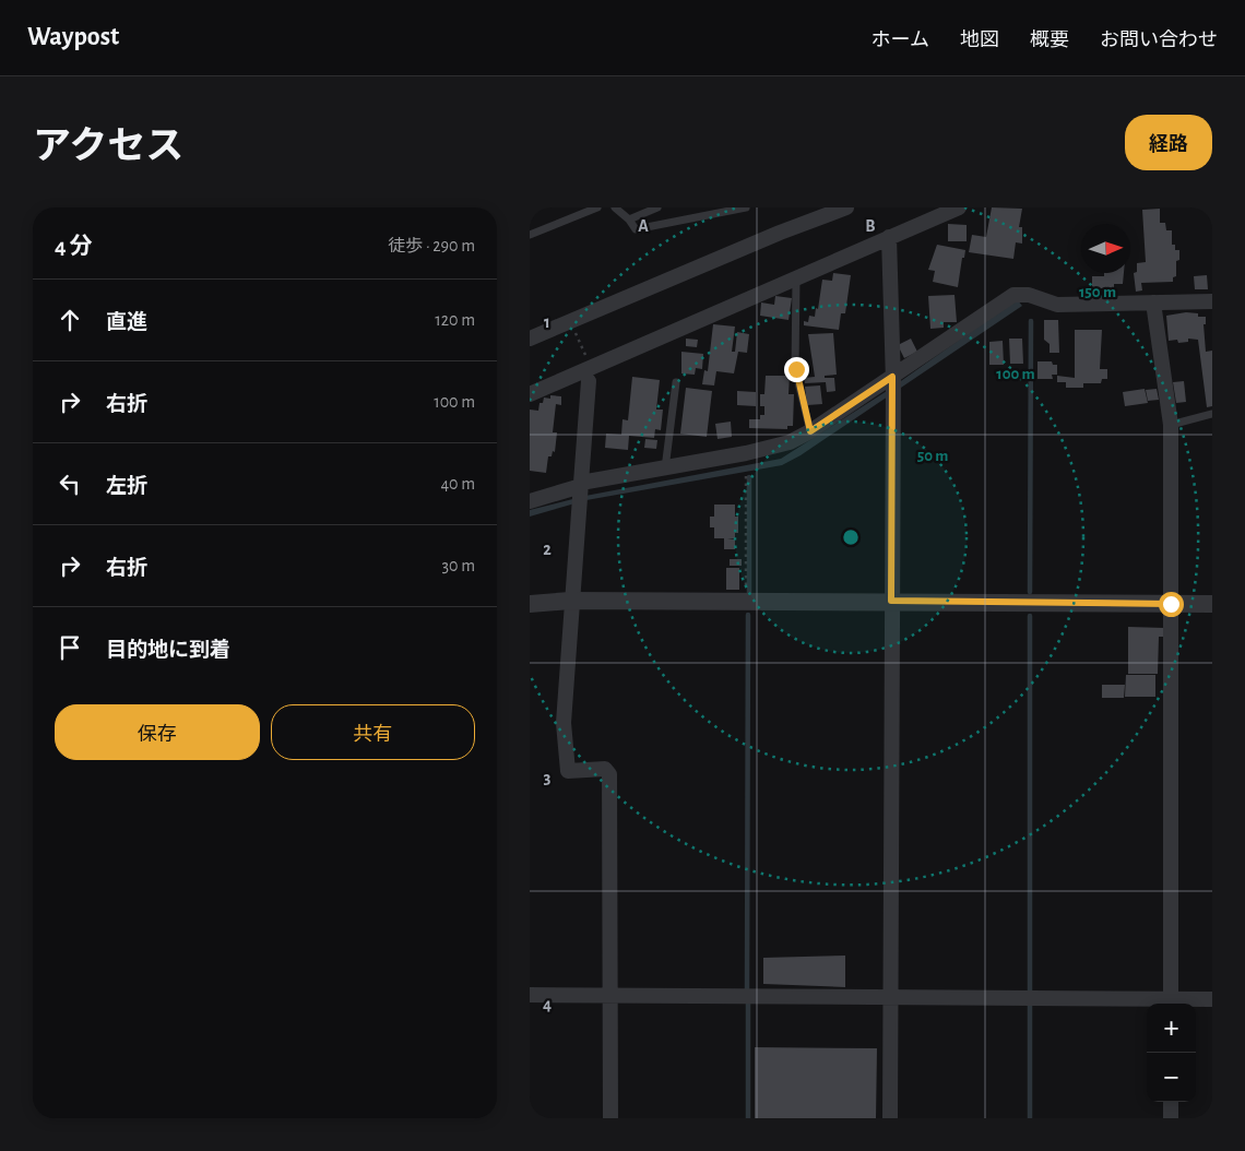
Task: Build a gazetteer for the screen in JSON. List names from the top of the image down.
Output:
{
  "north": "right",
  "page": {
    "header": "Waypost",
    "nav": [
      "ホーム",
      "地図",
      "概要",
      "お問い合わせ"
    ],
    "title": "アクセス",
    "buttons": [
      "経路",
      ["保存", "共有"]
    ],
    "heading": ["4 分", "徒歩 · 290 m"],
    "list": [
      ["直進", "120 m"],
      ["右折", "100 m"],
      ["左折", "40 m"],
      ["右折", "30 m"],
      "目的地に到着"
    ],
    "map_buttons": ["+", "−"]
  },
  "grid": {
    "columns": ["A", "B"],
    "rows": [
      "1",
      "2",
      "3",
      "4"
    ]
  },
  "rings": ["150 m", "100 m", "50 m"]
}
